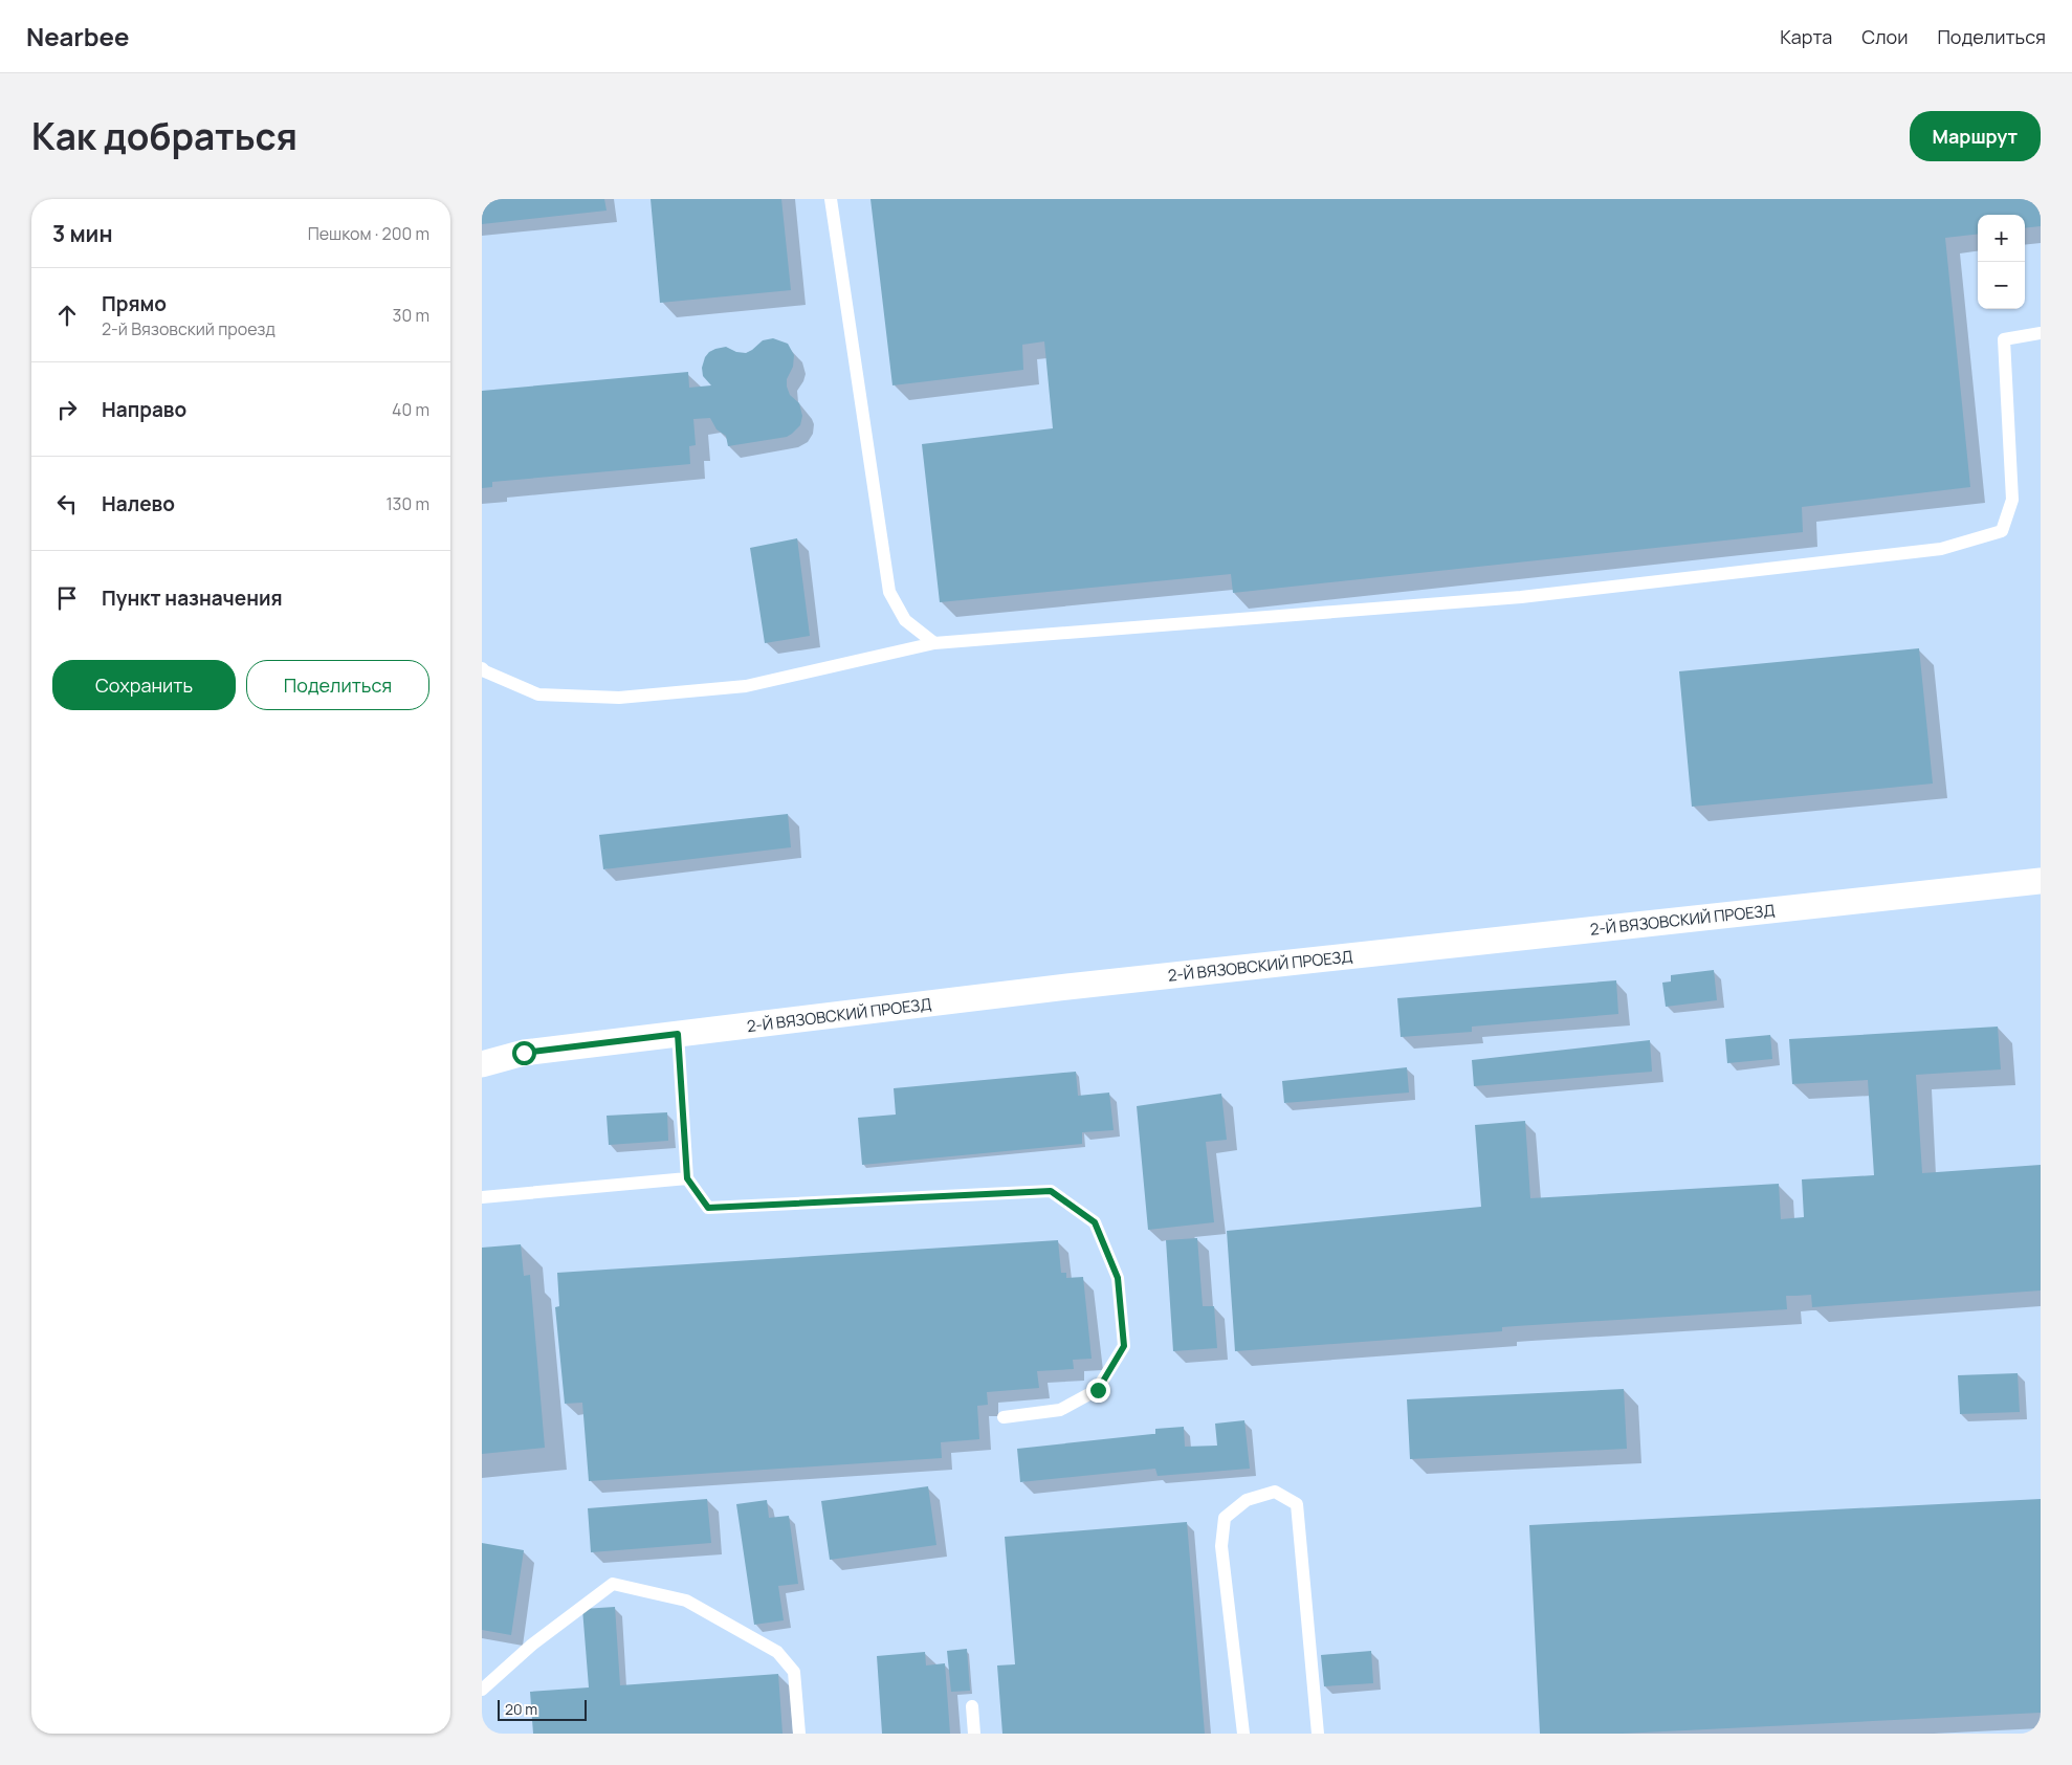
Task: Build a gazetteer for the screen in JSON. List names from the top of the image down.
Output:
{
  "streets": {
    "street": ["2-Й ВЯЗОВСКИЙ ПРОЕЗД"]
  },
  "scale_bar": "20 m",
  "page": {
    "header": "Nearbee",
    "nav": ["Карта", "Слои", "Поделиться"],
    "title": "Как добраться",
    "buttons": [
      "Маршрут",
      ["Сохранить", "Поделиться"]
    ],
    "heading": ["3 мин", "Пешком · 200 m"],
    "map_buttons": ["+", "−"],
    "list": [
      ["Прямо", "2-й Вязовский проезд", "30 m"],
      ["Направо", "40 m"],
      ["Налево", "130 m"],
      "Пункт назначения"
    ],
    "scale": "20 m"
  }
}
